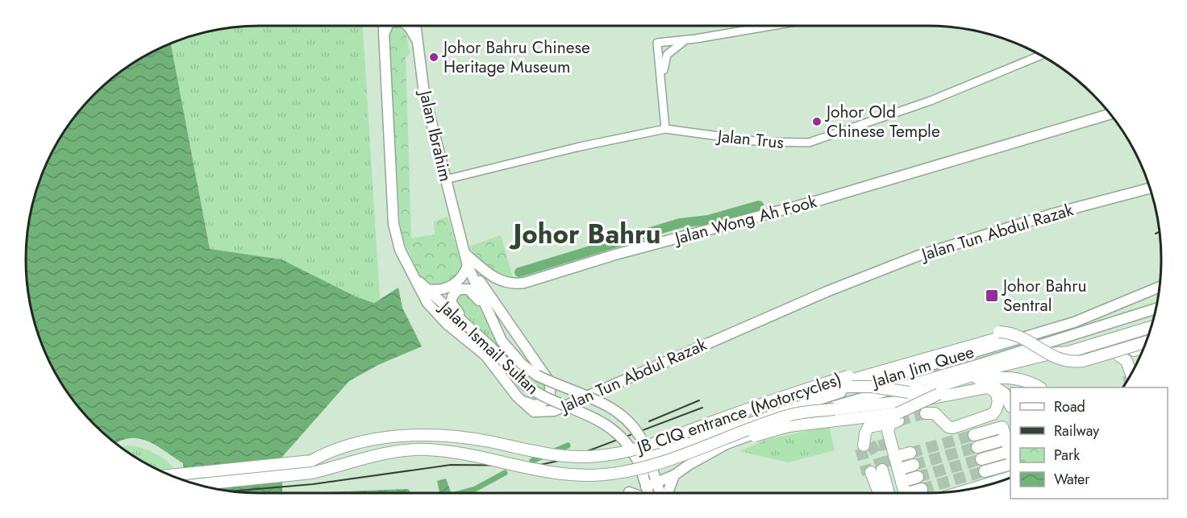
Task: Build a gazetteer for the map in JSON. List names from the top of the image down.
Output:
{
  "streets": {
    "highway": ["JB CIQ entrance (Motorcycles)"],
    "main road": [
      "Jalan Ibrahim",
      "Jalan Wong Ah Fook",
      "Jalan Tun Abdul Razak",
      "Jalan Ismail Sultan",
      "Jalan Jim Quee"
    ],
    "street": ["Jalan Trus"]
  },
  "crossings": [
    ["Jalan Ibrahim", "Jalan Trus"],
    ["Jalan Ibrahim", "Jalan Wong Ah Fook"],
    ["Jalan Ibrahim", "Jalan Ismail Sultan"],
    ["Jalan Tun Abdul Razak", "Jalan Ismail Sultan"],
    ["Jalan Ismail Sultan", "Jalan Jim Quee"]
  ],
  "districts": ["Johor Bahru"],
  "places": {
    "other": ["Johor Bahru Chinese Heritage Museum", "Johor Old Chinese Temple"],
    "transit": ["Johor Bahru Sentral"]
  },
  "legend": [
    "Road",
    "Railway",
    "Park",
    "Water"
  ]
}
